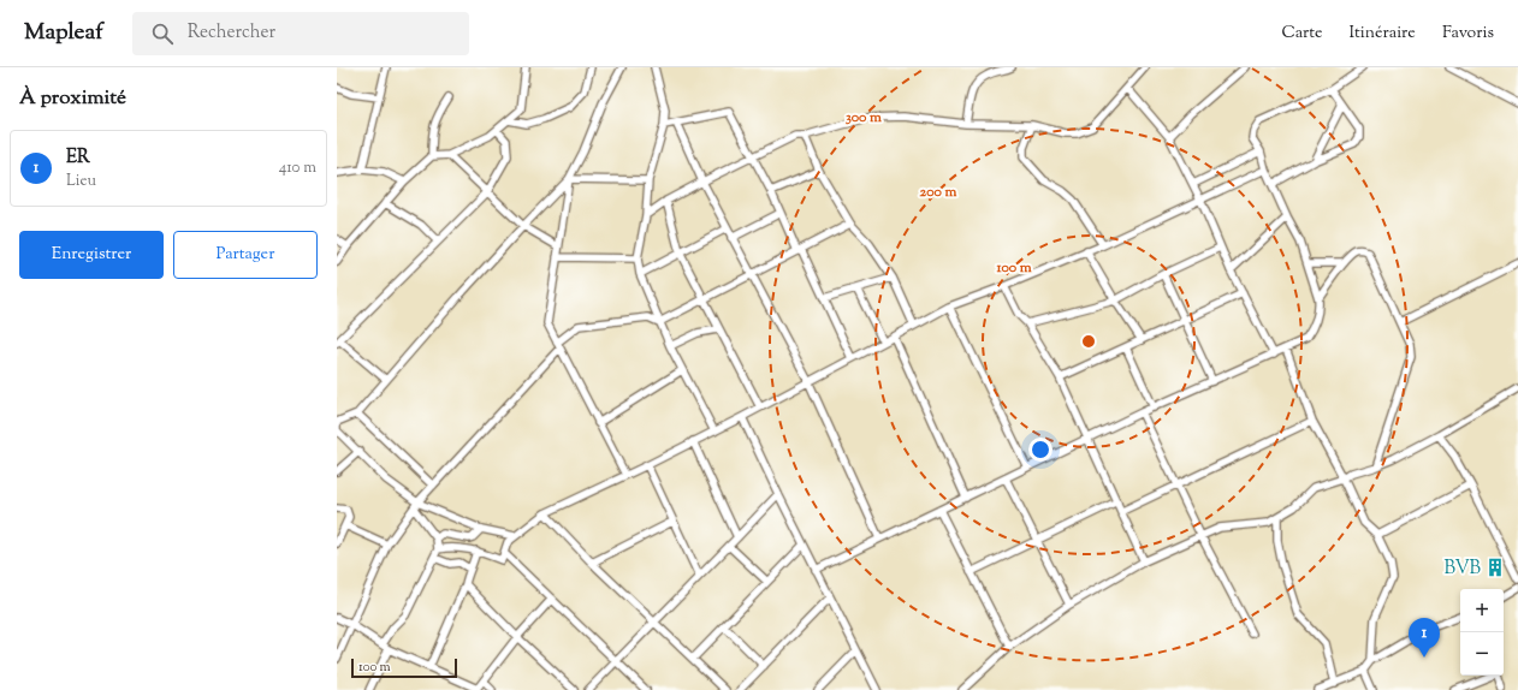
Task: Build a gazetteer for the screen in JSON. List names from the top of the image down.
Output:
{
  "places": {
    "building": ["BVB"]
  },
  "scale_bar": "100 m",
  "page": {
    "header": "Mapleaf",
    "search": "Rechercher",
    "nav": ["Carte", "Itinéraire", "Favoris"],
    "heading": "À proximité",
    "list": [
      {
        "mark": "1",
        "name": "ER",
        "note": "Lieu",
        "value": "410 m"
      }
    ],
    "buttons": ["Enregistrer", "Partager"],
    "map_buttons": ["+", "−"],
    "pins": "1",
    "scale": "100 m"
  },
  "rings": ["300 m", "200 m", "100 m"]
}
